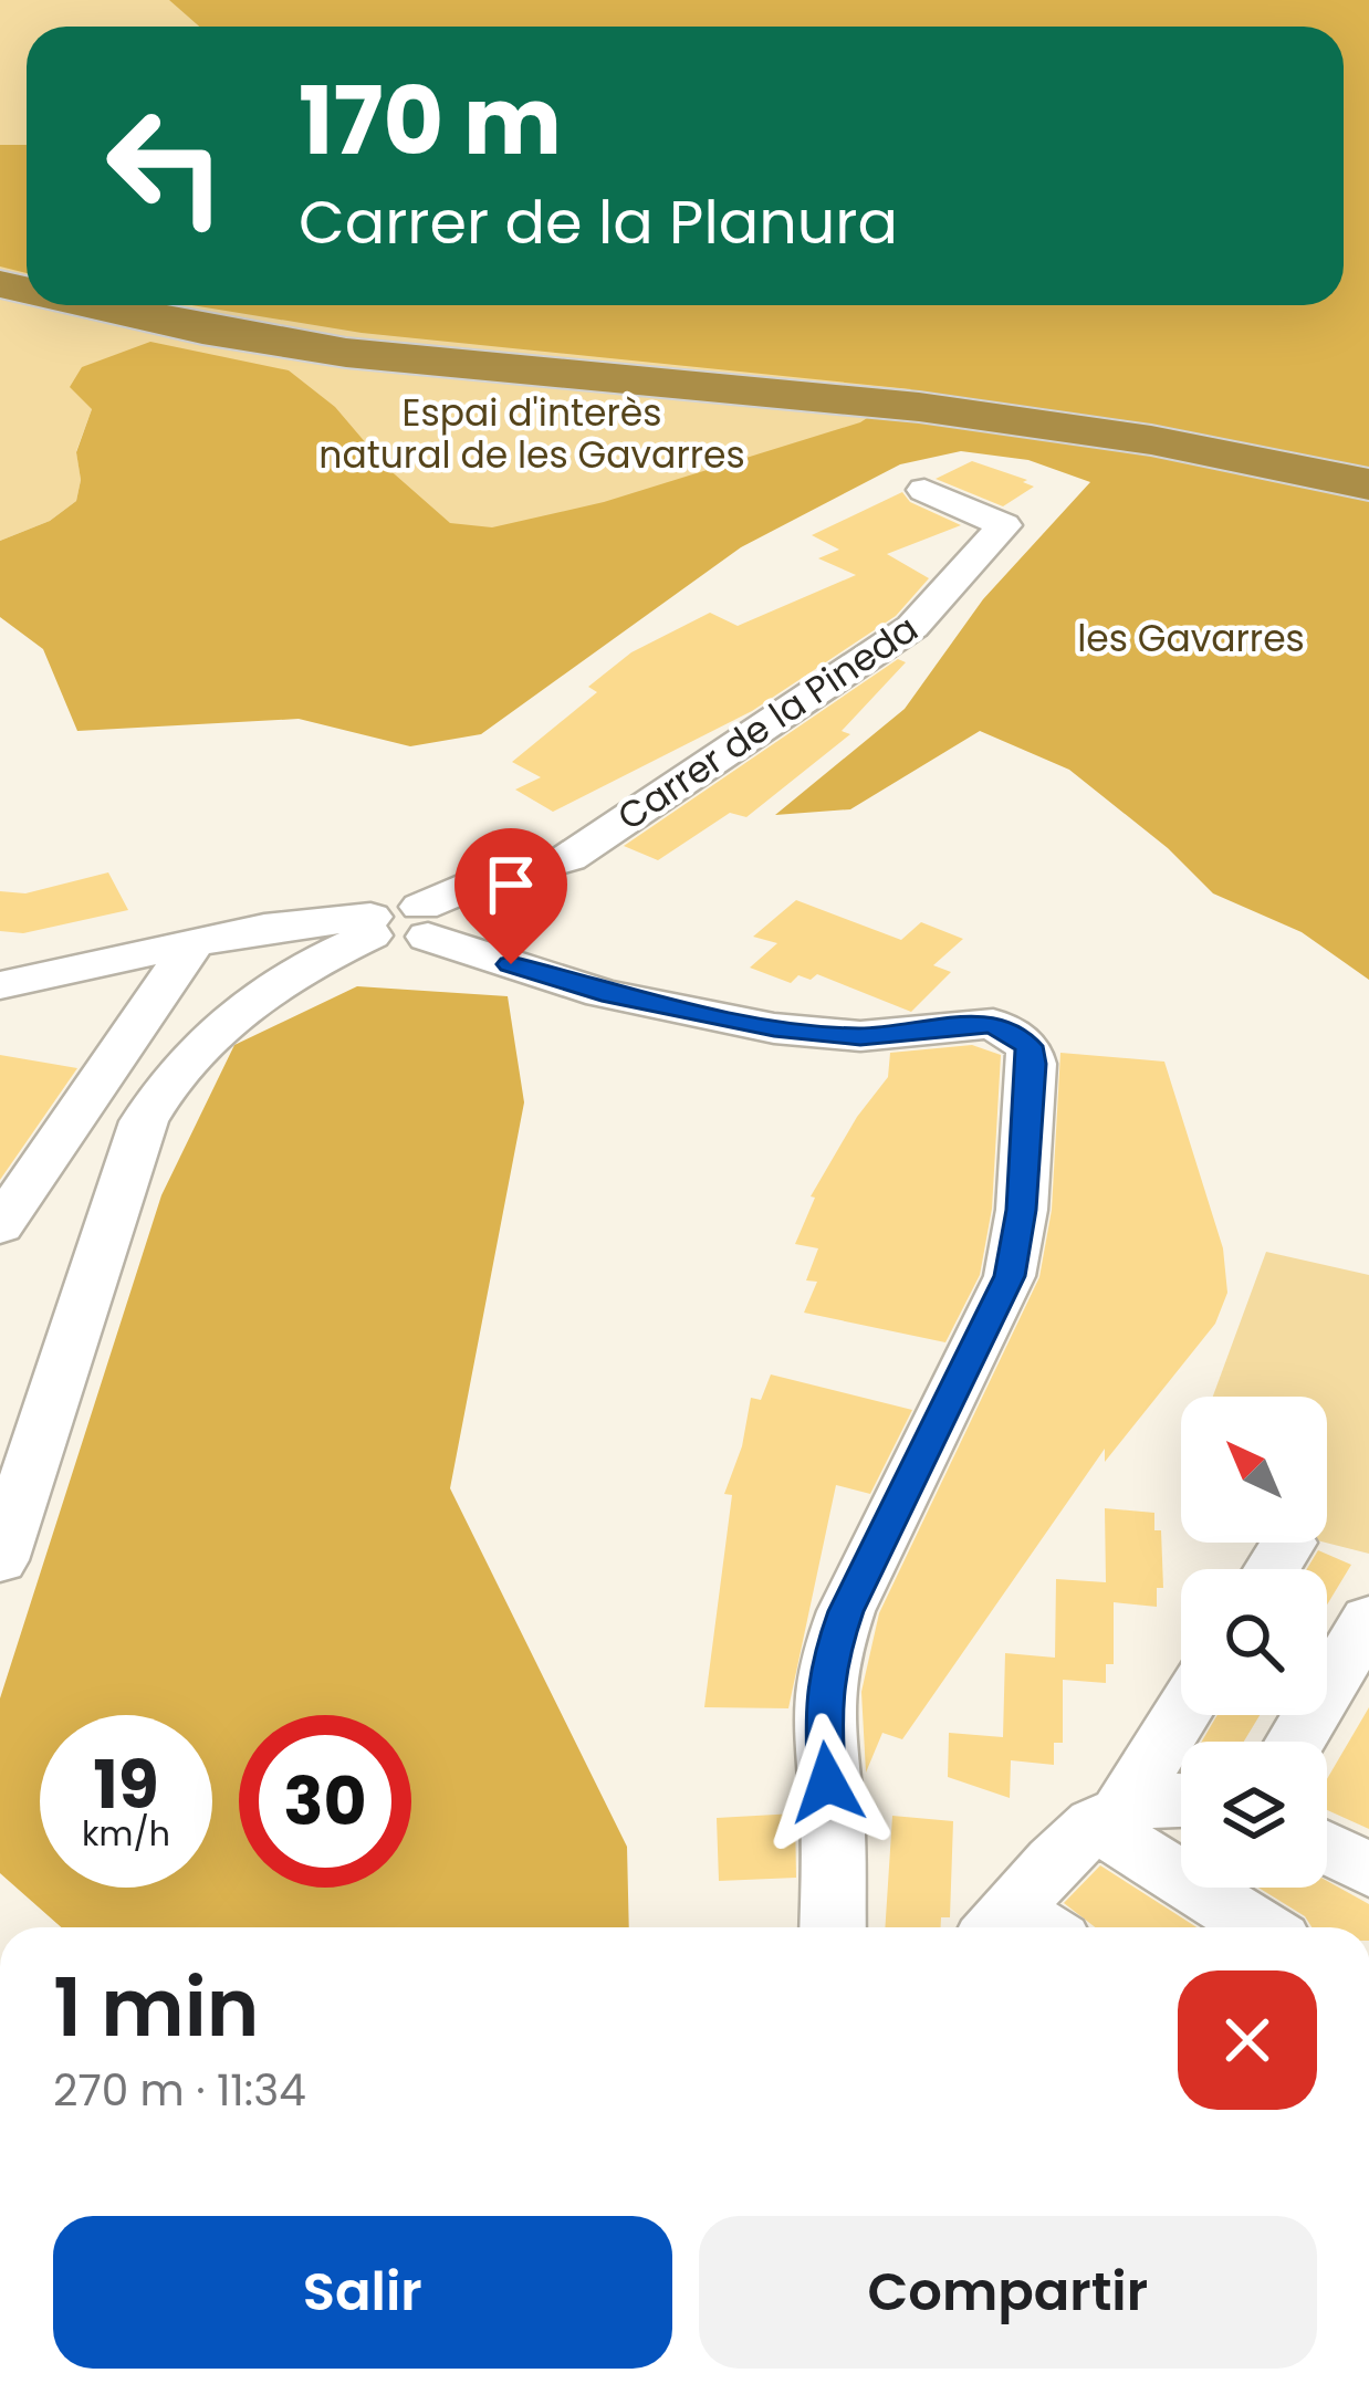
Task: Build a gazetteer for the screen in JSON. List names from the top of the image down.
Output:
{
  "streets": {
    "street": ["Carrer de la Pineda"]
  },
  "parks": ["Espai d'interès natural de les Gavarres", "les Gavarres"],
  "north": "top left",
  "page": {
    "turn": ["170 m", "Carrer de la Planura"],
    "speed": "19 km/h",
    "limit": "30",
    "heading": ["1 min", "270 m · 11:34"],
    "buttons": ["Salir", "Compartir"]
  }
}
